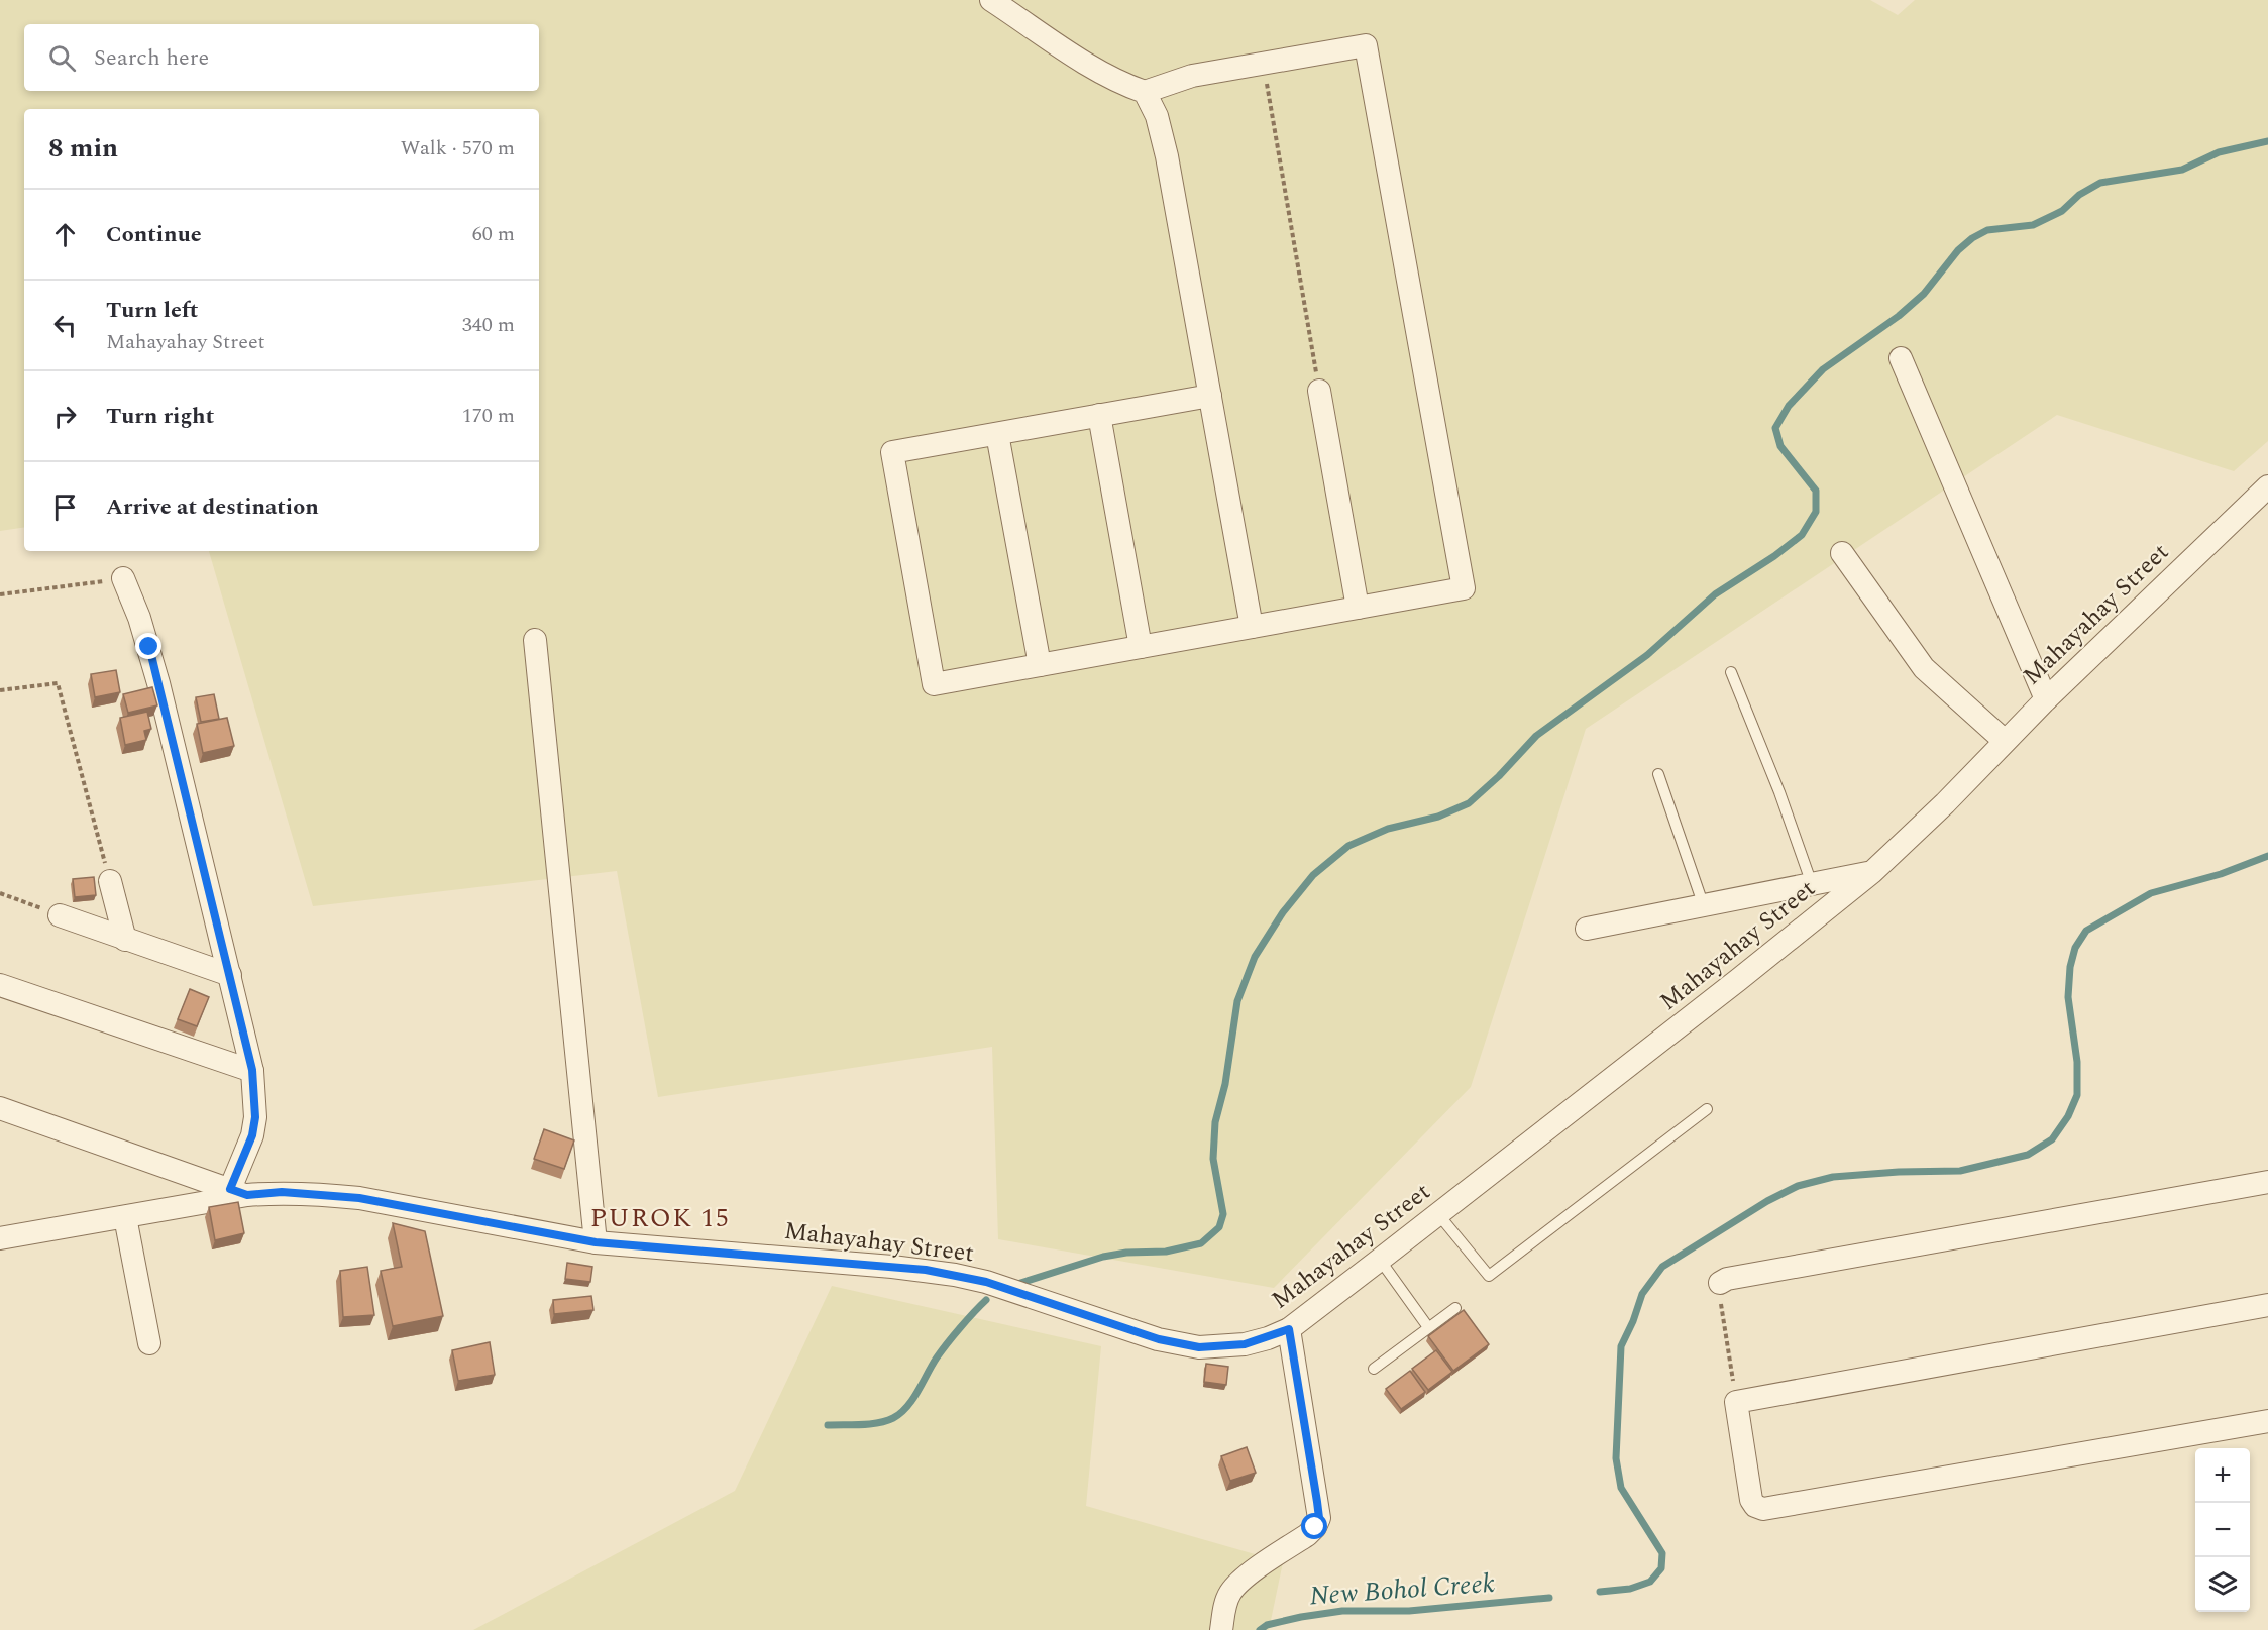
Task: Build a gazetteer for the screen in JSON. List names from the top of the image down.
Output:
{
  "streets": {
    "street": ["Mahayahay Street"]
  },
  "districts": ["PUROK 15"],
  "water": ["New Bohol Creek"],
  "page": {
    "search": "Search here",
    "heading": ["8 min", "Walk · 570 m"],
    "list": [
      ["Continue", "60 m"],
      ["Turn left", "Mahayahay Street", "340 m"],
      ["Turn right", "170 m"],
      "Arrive at destination"
    ],
    "map_buttons": ["+", "−"]
  }
}
